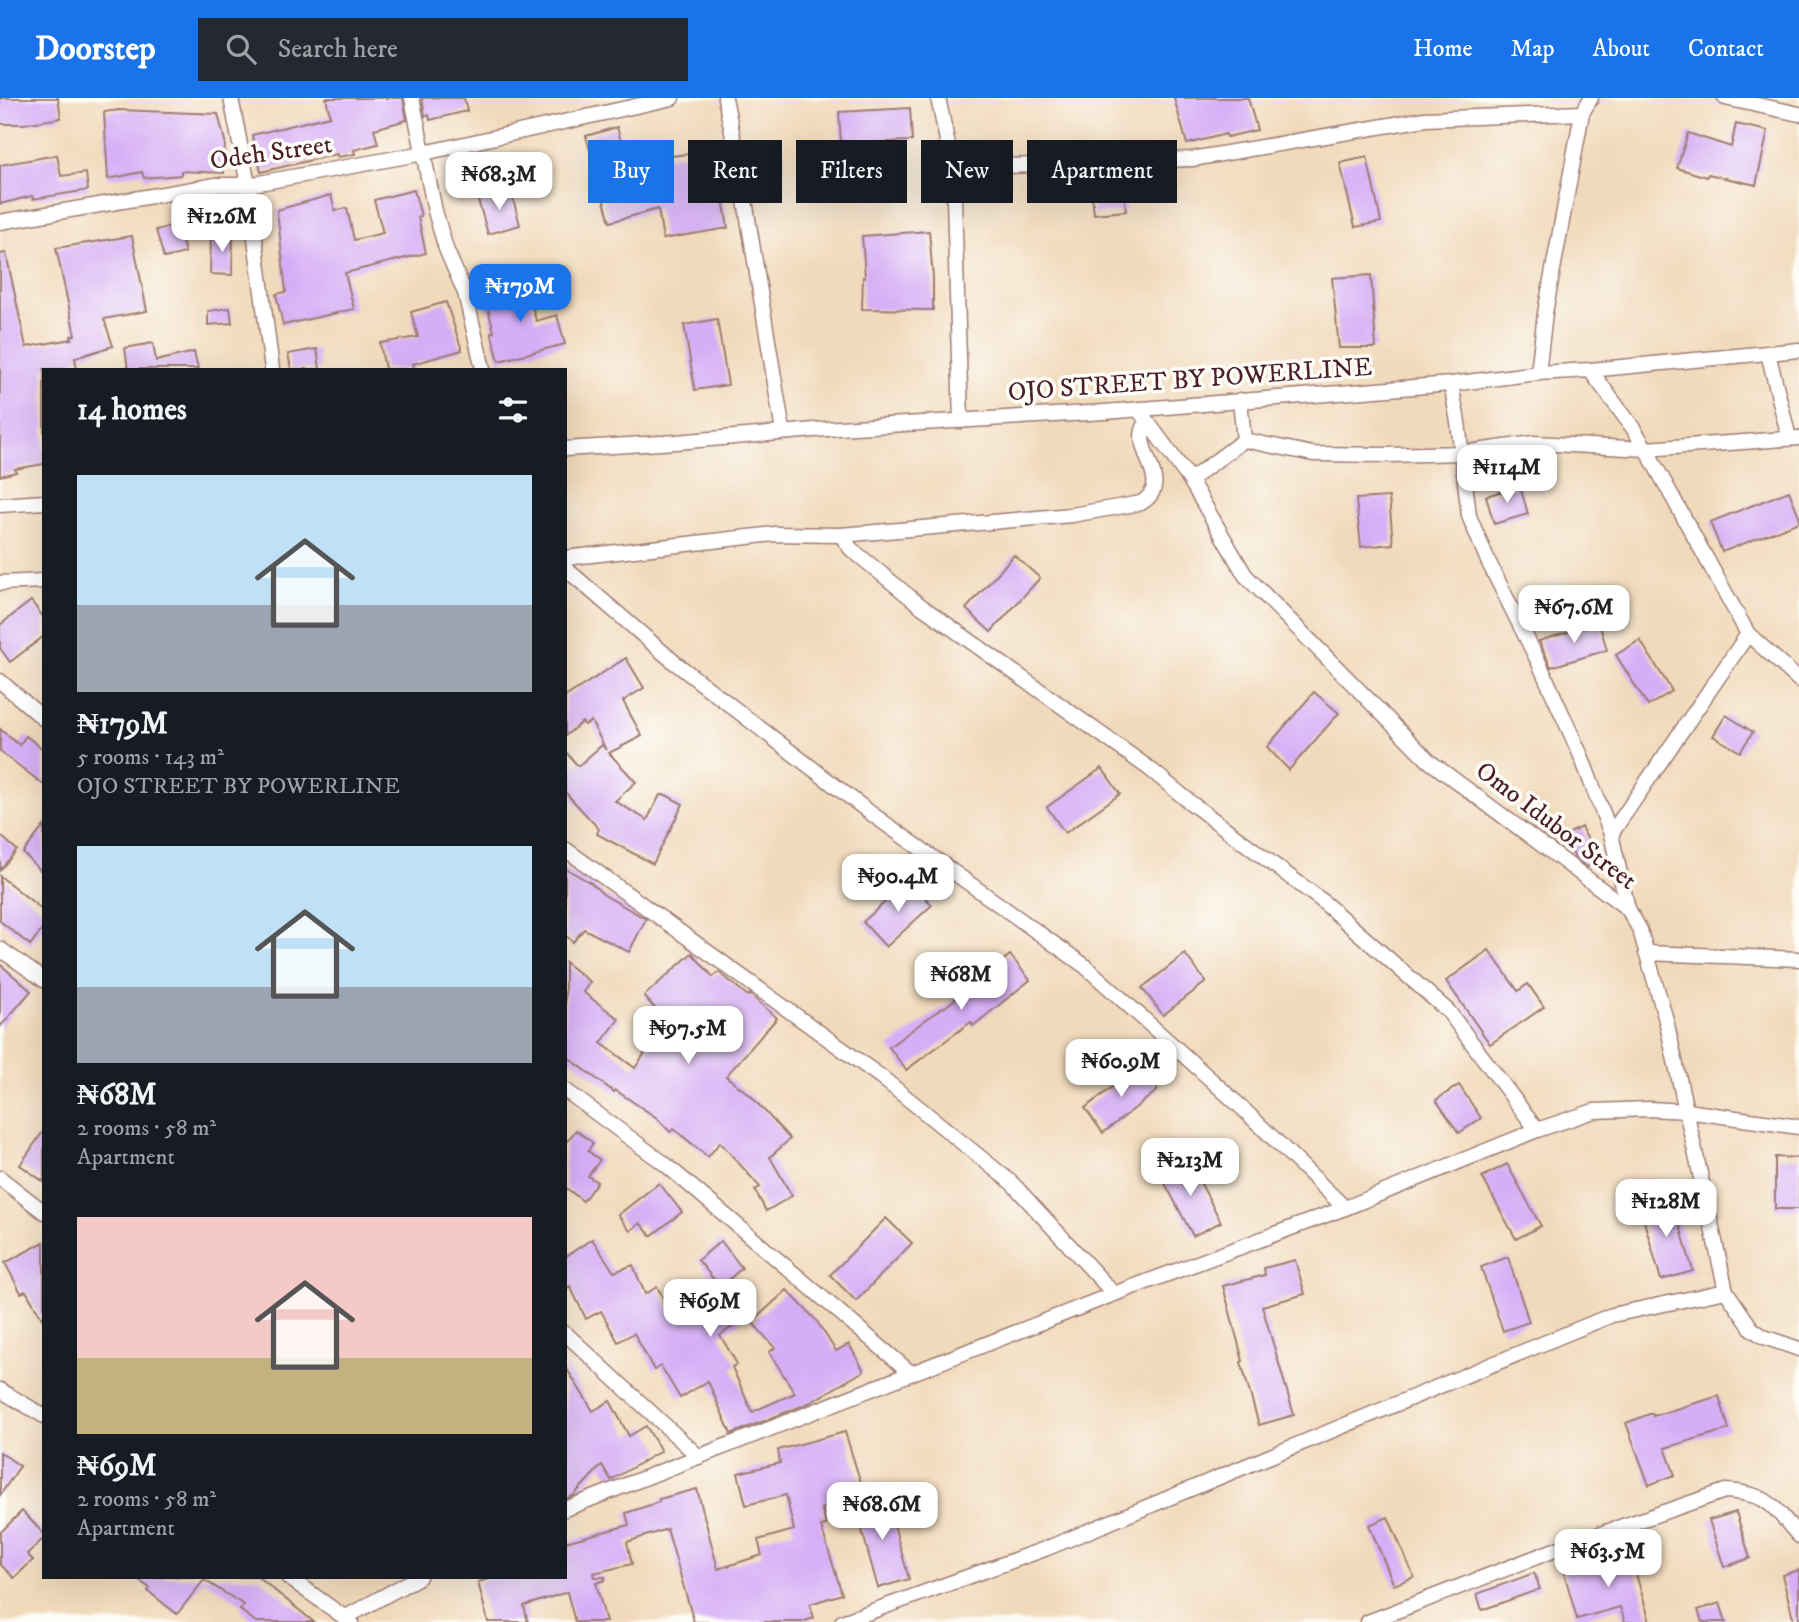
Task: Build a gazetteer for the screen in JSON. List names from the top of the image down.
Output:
{
  "streets": {
    "street": ["Odeh Street", "OJO STREET BY POWERLINE", "Omo Idubor Street"]
  },
  "crossings": [
    ["OJO STREET BY POWERLINE", "Omo Idubor Street"]
  ],
  "page": {
    "header": "Doorstep",
    "search": "Search here",
    "nav": [
      "Home",
      "Map",
      "About",
      "Contact"
    ],
    "chip": [
      "Buy",
      "Rent",
      "Filters",
      "New",
      "Apartment"
    ],
    "price": [
      "₦68.3M",
      "₦126M",
      "₦179M",
      "₦114M",
      "₦67.6M",
      "₦90.4M",
      "₦68M",
      "₦97.5M",
      "₦60.9M",
      "₦213M",
      "₦128M",
      "₦69M",
      "₦68.6M",
      "₦63.5M"
    ],
    "heading": "14 homes",
    "list": [
      {
        "name": "₦179M",
        "note": "5 rooms · 143 m² · OJO STREET BY POWERLINE"
      },
      {
        "name": "₦68M",
        "note": "2 rooms · 58 m² · Apartment"
      },
      {
        "name": "₦69M",
        "note": "2 rooms · 58 m² · Apartment"
      }
    ]
  }
}
